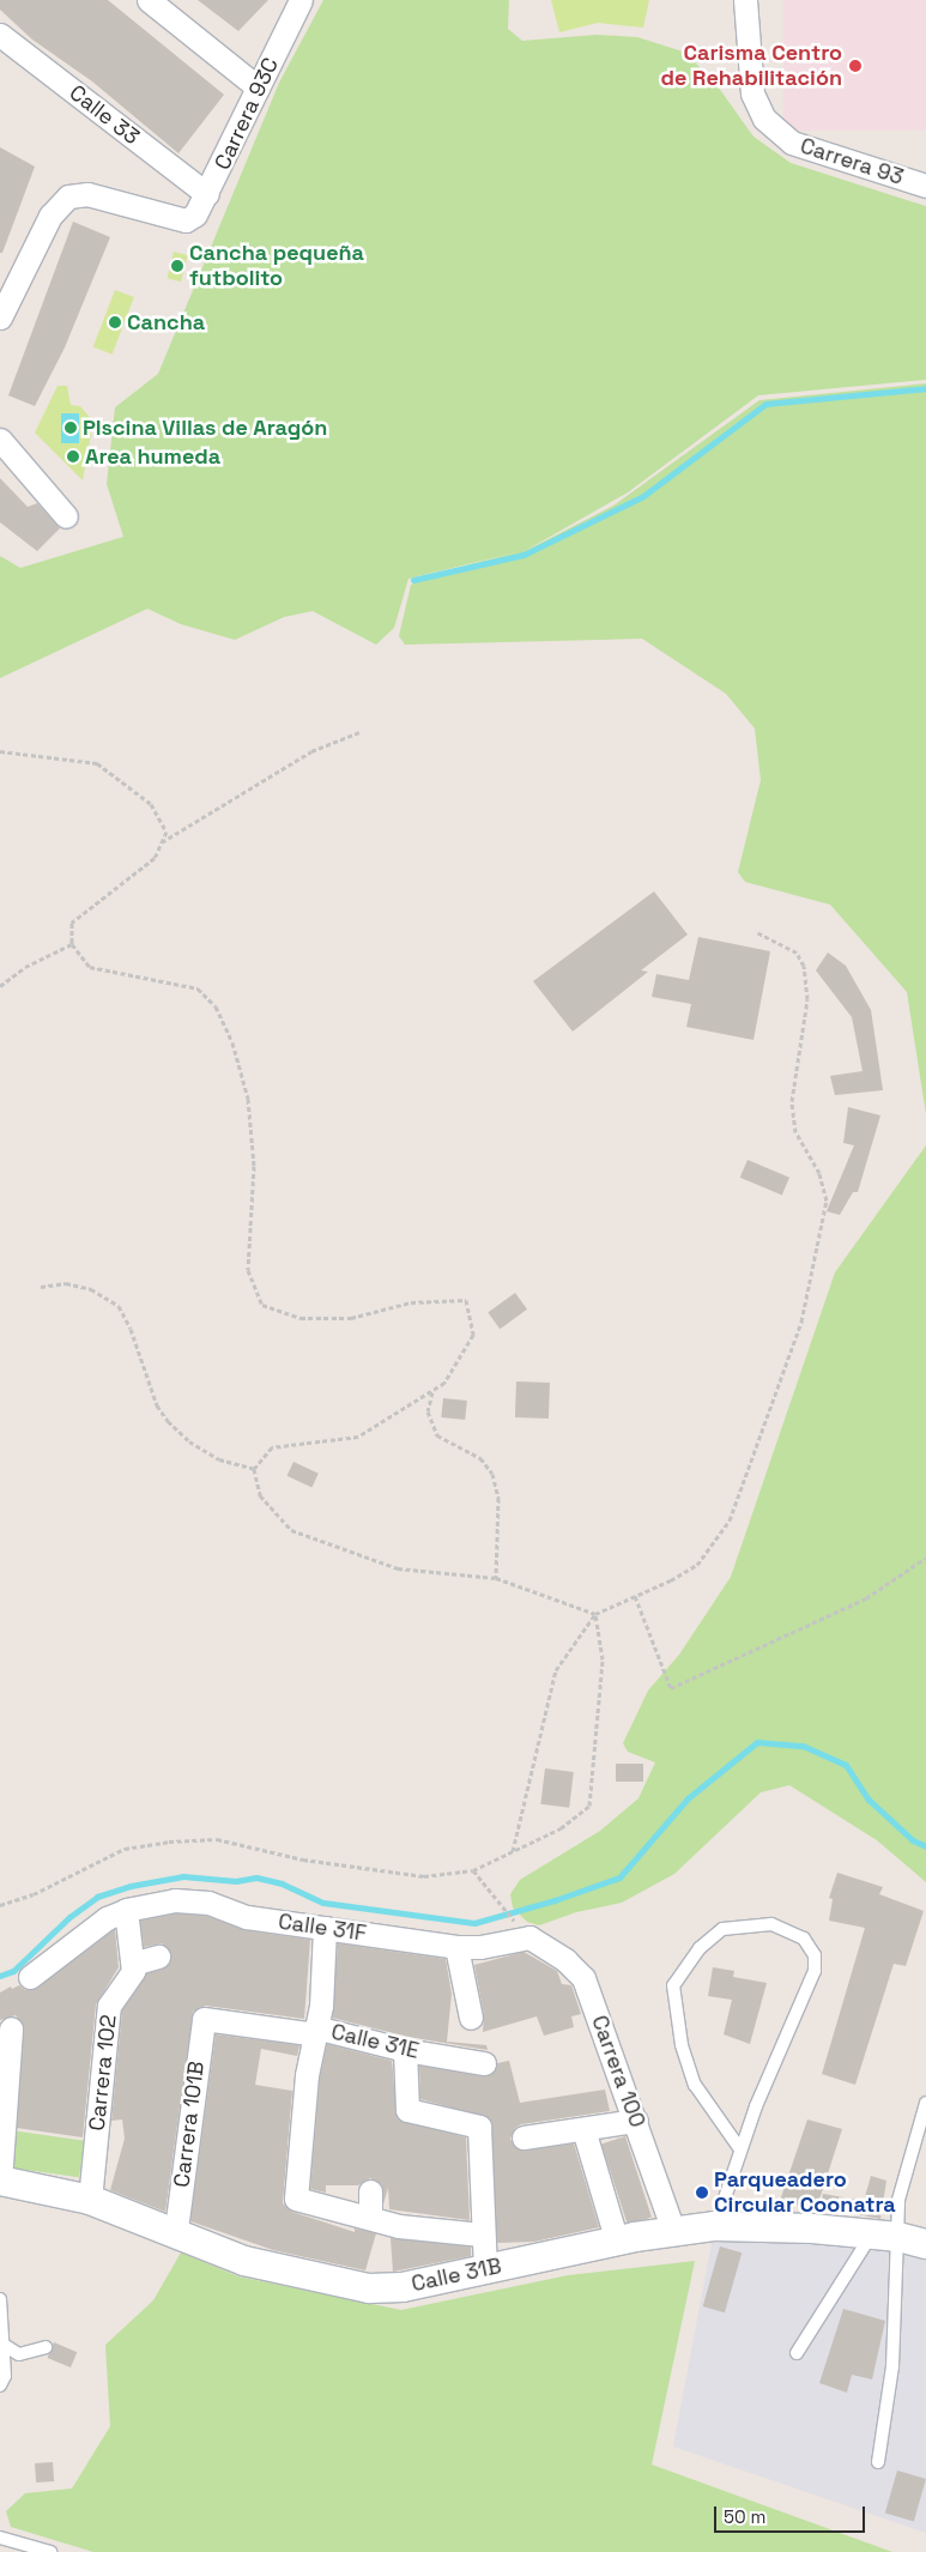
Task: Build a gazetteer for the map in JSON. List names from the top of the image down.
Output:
{
  "streets": {
    "street": [
      "Carrera 93C",
      "Calle 33",
      "Carrera 93",
      "Calle 31F",
      "Calle 31E",
      "Carrera 100",
      "Carrera 102",
      "Carrera 101B",
      "Calle 31B"
    ]
  },
  "crossings": [
    ["Carrera 93C", "Calle 33"],
    ["Calle 31F", "Carrera 100"],
    ["Calle 31E", "Carrera 101B"],
    ["Carrera 100", "Calle 31B"],
    ["Carrera 102", "Calle 31B"]
  ],
  "places": [
    "Carisma Centro de Rehabilitación",
    "Cancha pequeña futbolito",
    "Cancha",
    "PIscina Villas de Aragón",
    "Area humeda",
    "Parqueadero Circular Coonatra"
  ],
  "scale_bar": "50 m"
}
